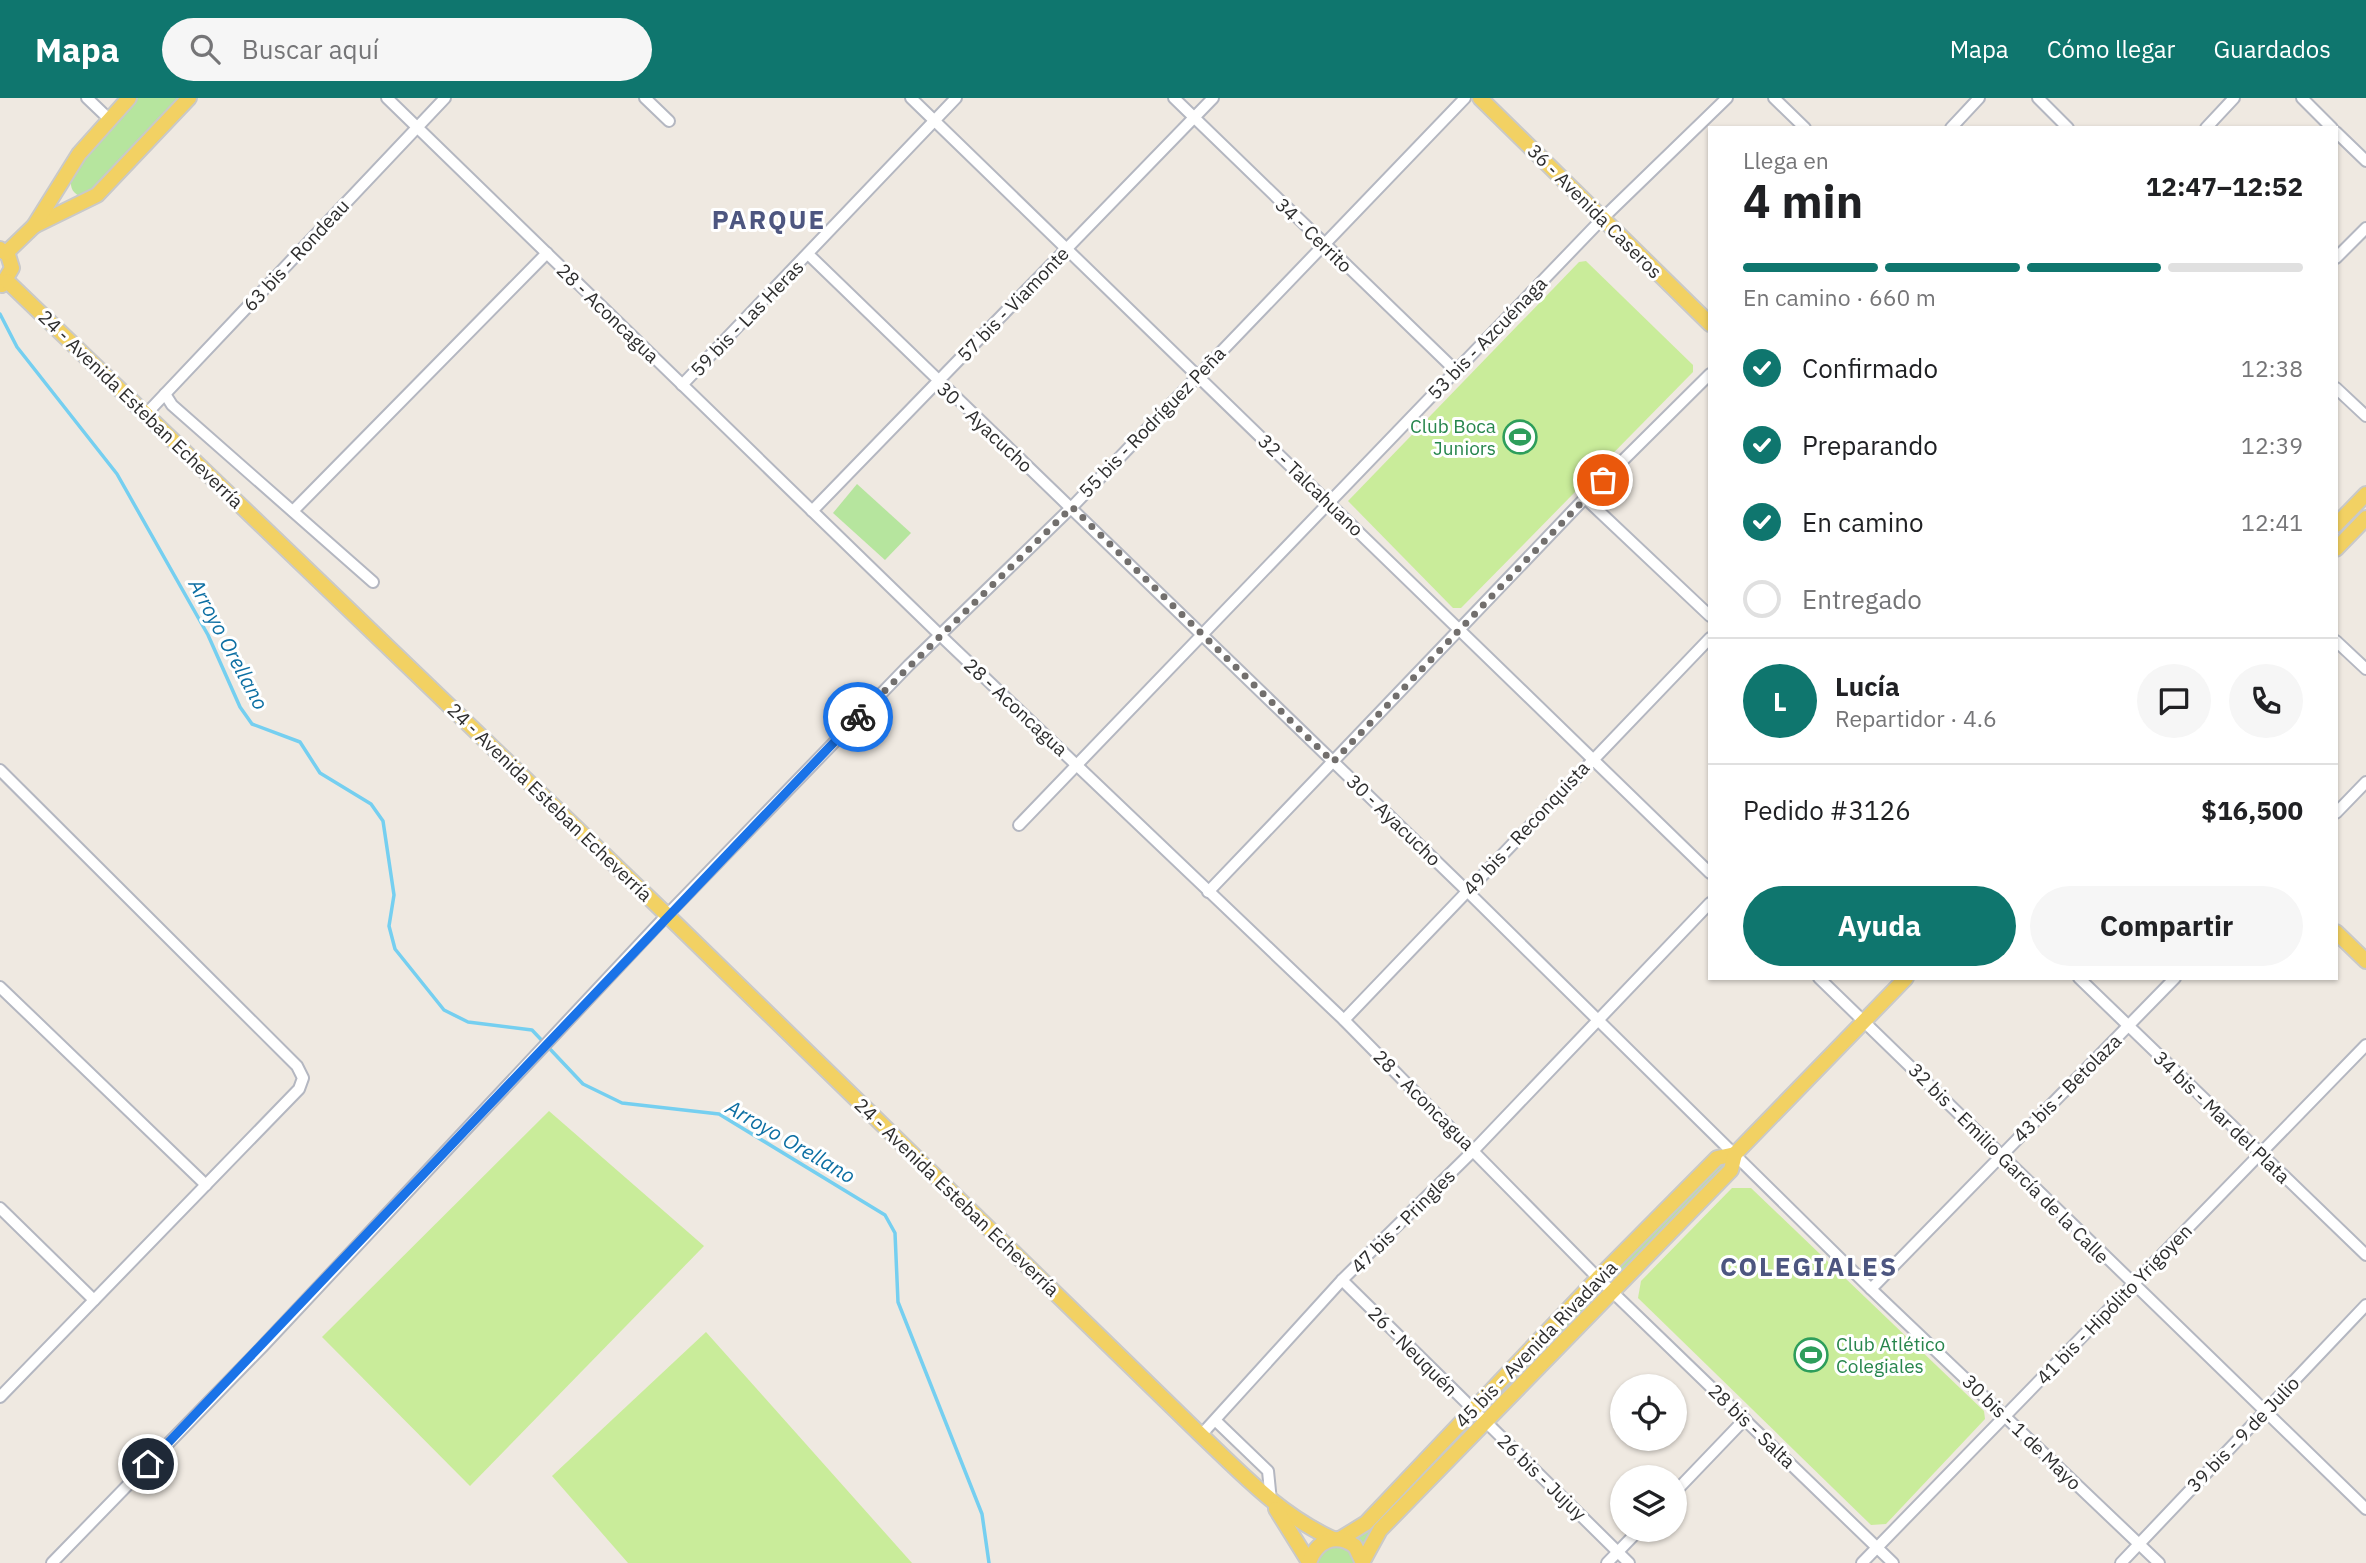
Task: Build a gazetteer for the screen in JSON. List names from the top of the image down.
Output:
{
  "streets": {
    "main road": ["36 - Avenida Caseros", "24 - Avenida Esteban Echeverría", "45 bis - Avenida Rivadavia"],
    "street": [
      "34 - Cerrito",
      "63 bis - Rondeau",
      "57 bis - Viamonte",
      "28 - Aconcagua",
      "59 bis - Las Heras",
      "53 bis - Azcuénaga",
      "55 bis - Rodríguez Peña",
      "30 - Ayacucho",
      "32 - Talcahuano",
      "49 bis - Reconquista",
      "43 bis - Betolaza",
      "34 bis - Mar del Plata",
      "32 bis - Emilio García de la Calle",
      "47 bis - Pringles",
      "41 bis - Hipólito Yrigoyen",
      "26 - Neuquén",
      "28 bis - Salta",
      "30 bis - 1 de Mayo",
      "39 bis - 9 de Julio",
      "26 bis - Jujuy"
    ]
  },
  "crossings": [
    ["36 - Avenida Caseros", "53 bis - Azcuénaga"],
    ["34 - Cerrito", "57 bis - Viamonte"],
    ["34 - Cerrito", "53 bis - Azcuénaga"],
    ["34 - Cerrito", "55 bis - Rodríguez Peña"],
    ["63 bis - Rondeau", "28 - Aconcagua"],
    ["63 bis - Rondeau", "24 - Avenida Esteban Echeverría"],
    ["57 bis - Viamonte", "28 - Aconcagua"],
    ["57 bis - Viamonte", "30 - Ayacucho"],
    ["57 bis - Viamonte", "32 - Talcahuano"],
    ["28 - Aconcagua", "59 bis - Las Heras"],
    ["28 - Aconcagua", "53 bis - Azcuénaga"],
    ["28 - Aconcagua", "55 bis - Rodríguez Peña"],
    ["28 - Aconcagua", "49 bis - Reconquista"],
    ["28 - Aconcagua", "47 bis - Pringles"],
    ["28 - Aconcagua", "45 bis - Avenida Rivadavia"],
    ["28 - Aconcagua", "28 bis - Salta"],
    ["59 bis - Las Heras", "30 - Ayacucho"],
    ["59 bis - Las Heras", "32 - Talcahuano"],
    ["53 bis - Azcuénaga", "30 - Ayacucho"],
    ["53 bis - Azcuénaga", "32 - Talcahuano"],
    ["24 - Avenida Esteban Echeverría", "55 bis - Rodríguez Peña"],
    ["24 - Avenida Esteban Echeverría", "47 bis - Pringles"],
    ["24 - Avenida Esteban Echeverría", "45 bis - Avenida Rivadavia"],
    ["55 bis - Rodríguez Peña", "30 - Ayacucho"],
    ["55 bis - Rodríguez Peña", "32 - Talcahuano"],
    ["30 - Ayacucho", "49 bis - Reconquista"],
    ["30 - Ayacucho", "47 bis - Pringles"],
    ["30 - Ayacucho", "45 bis - Avenida Rivadavia"],
    ["30 - Ayacucho", "30 bis - 1 de Mayo"],
    ["32 - Talcahuano", "49 bis - Reconquista"],
    ["43 bis - Betolaza", "34 bis - Mar del Plata"],
    ["43 bis - Betolaza", "32 bis - Emilio García de la Calle"],
    ["43 bis - Betolaza", "30 bis - 1 de Mayo"],
    ["34 bis - Mar del Plata", "41 bis - Hipólito Yrigoyen"],
    ["32 bis - Emilio García de la Calle", "41 bis - Hipólito Yrigoyen"],
    ["32 bis - Emilio García de la Calle", "45 bis - Avenida Rivadavia"],
    ["32 bis - Emilio García de la Calle", "39 bis - 9 de Julio"],
    ["47 bis - Pringles", "26 - Neuquén"],
    ["41 bis - Hipólito Yrigoyen", "28 bis - Salta"],
    ["41 bis - Hipólito Yrigoyen", "30 bis - 1 de Mayo"],
    ["45 bis - Avenida Rivadavia", "26 - Neuquén"],
    ["45 bis - Avenida Rivadavia", "28 bis - Salta"],
    ["45 bis - Avenida Rivadavia", "30 bis - 1 de Mayo"],
    ["45 bis - Avenida Rivadavia", "26 bis - Jujuy"],
    ["26 - Neuquén", "26 bis - Jujuy"],
    ["30 bis - 1 de Mayo", "39 bis - 9 de Julio"]
  ],
  "districts": ["PARQUE", "COLEGIALES"],
  "water": ["Arroyo Orellano"],
  "places": {
    "sports": ["Club Boca Juniors", "Club Atlético Colegiales"]
  },
  "page": {
    "header": "Mapa",
    "search": "Buscar aquí",
    "nav": ["Mapa", "Cómo llegar", "Guardados"],
    "heading": ["4 min", "Llega en", "12:47–12:52"],
    "panel": [
      "Lucía",
      "Repartidor · 4.6",
      "Pedido #3126",
      "$16,500"
    ],
    "bar": "En camino · 660 m",
    "list": [
      ["Confirmado", "12:38"],
      ["Preparando", "12:39"],
      ["En camino", "12:41"],
      "Entregado"
    ],
    "round": "L",
    "buttons": ["Ayuda", "Compartir"]
  }
}
